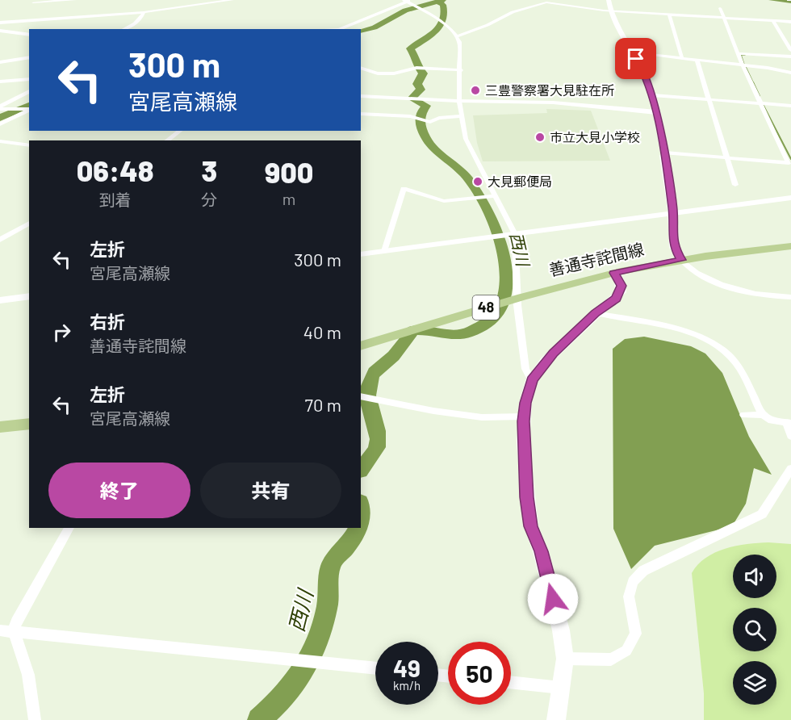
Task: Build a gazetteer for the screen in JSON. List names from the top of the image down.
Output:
{
  "streets": {
    "main road": ["善通寺詫間線", "48"]
  },
  "water": ["西川"],
  "places": ["三豊警察署大見駐在所", "市立大見小学校", "大見郵便局"],
  "page": {
    "turn": ["300 m", "宮尾高瀬線"],
    "eta": [
      "06:48",
      "到着",
      "3",
      "分",
      "900",
      "m"
    ],
    "list": [
      {
        "name": "左折",
        "note": "宮尾高瀬線",
        "value": "300 m"
      },
      {
        "name": "右折",
        "note": "善通寺詫間線",
        "value": "40 m"
      },
      {
        "name": "左折",
        "note": "宮尾高瀬線",
        "value": "70 m"
      }
    ],
    "buttons": ["終了", "共有"],
    "speed": "49 km/h",
    "limit": "50"
  }
}
